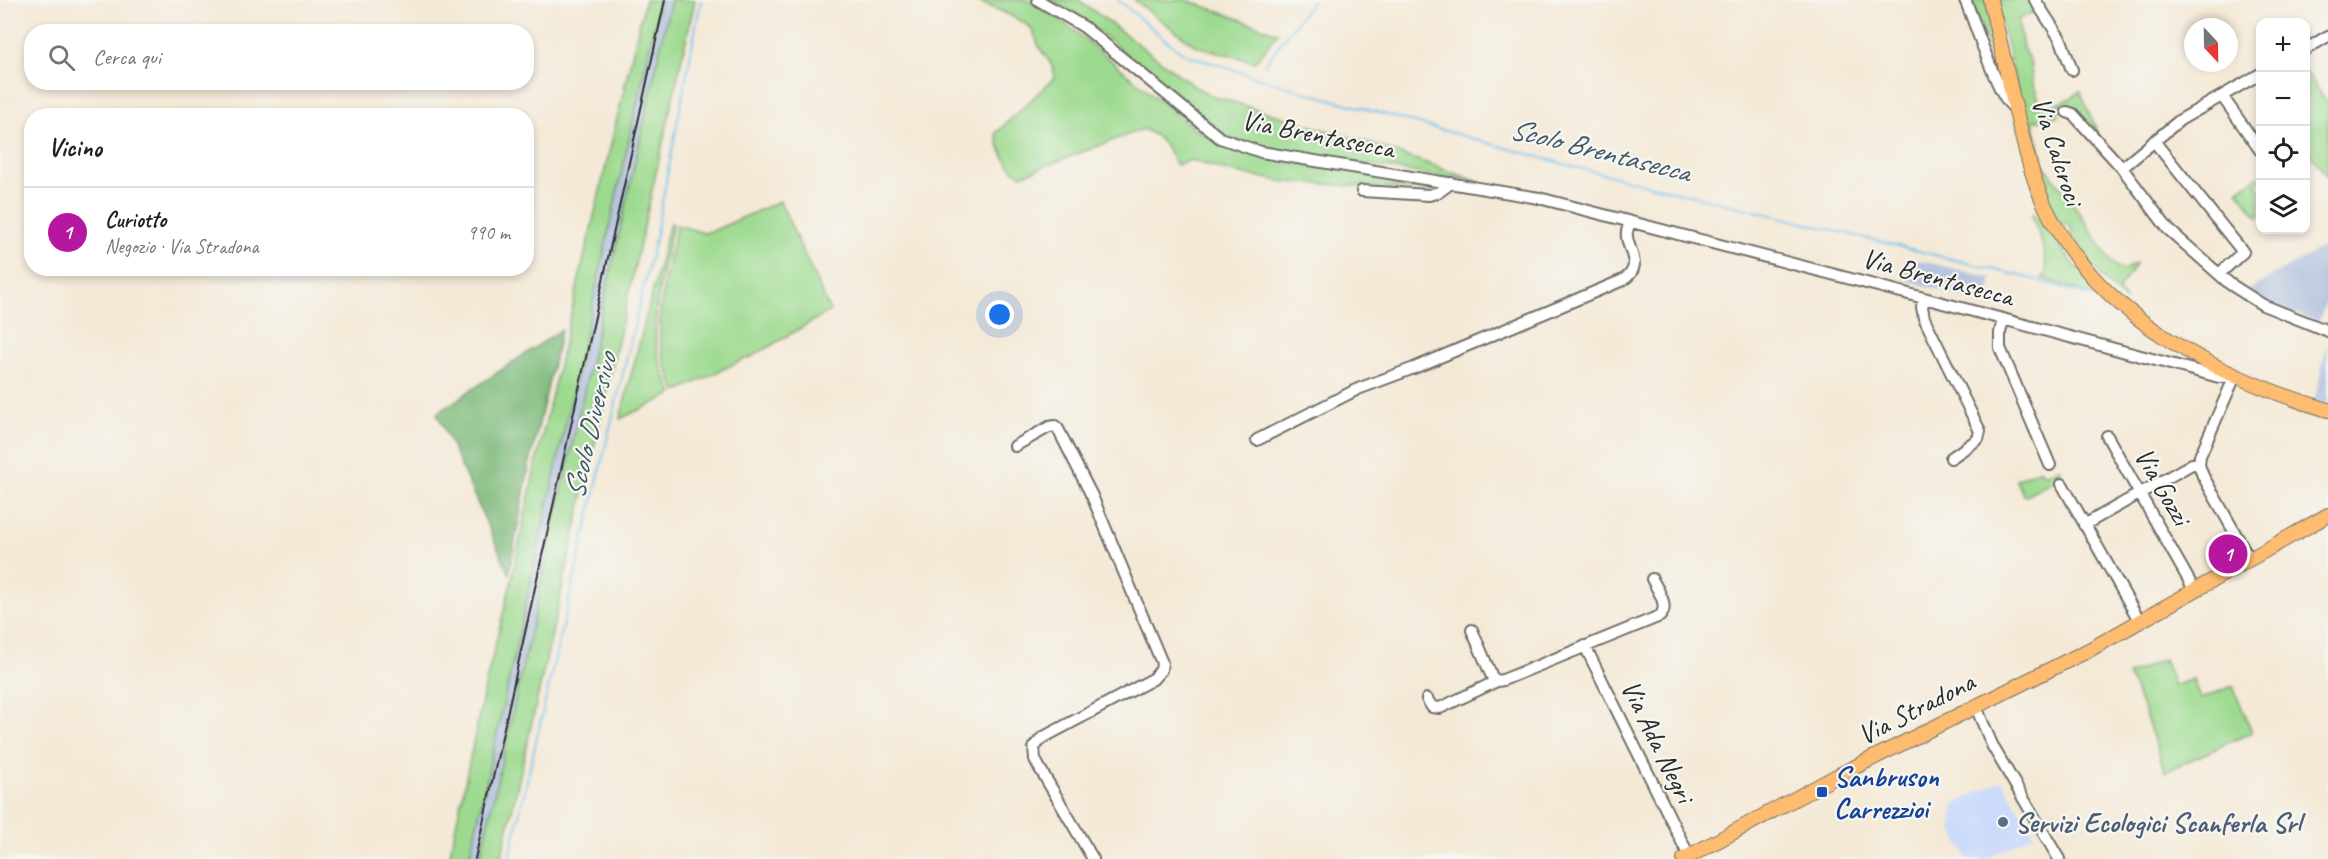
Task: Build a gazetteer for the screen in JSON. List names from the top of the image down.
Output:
{
  "streets": {
    "main road": ["Via Calcroci", "Via Stradona"],
    "street": ["Via Brentasecca", "Via Gozzi", "Via Ada Negri"]
  },
  "crossings": [
    ["Via Brentasecca", "Via Calcroci"],
    ["Via Gozzi", "Via Stradona"],
    ["Via Stradona", "Via Ada Negri"]
  ],
  "water": ["Scolo Brentasecca", "Scolo Diversivo"],
  "places": {
    "transit": ["Sanbruson Carrezzioi"],
    "other": ["Servizi Ecologici Scanferla Srl"]
  },
  "north": "bottom",
  "page": {
    "map_buttons": ["+", "−"],
    "search": "Cerca qui",
    "heading": "Vicino",
    "list": [
      {
        "mark": "1",
        "name": "Curiotto",
        "note": "Negozio · Via Stradona",
        "value": "990 m"
      }
    ],
    "pins": "1"
  }
}
